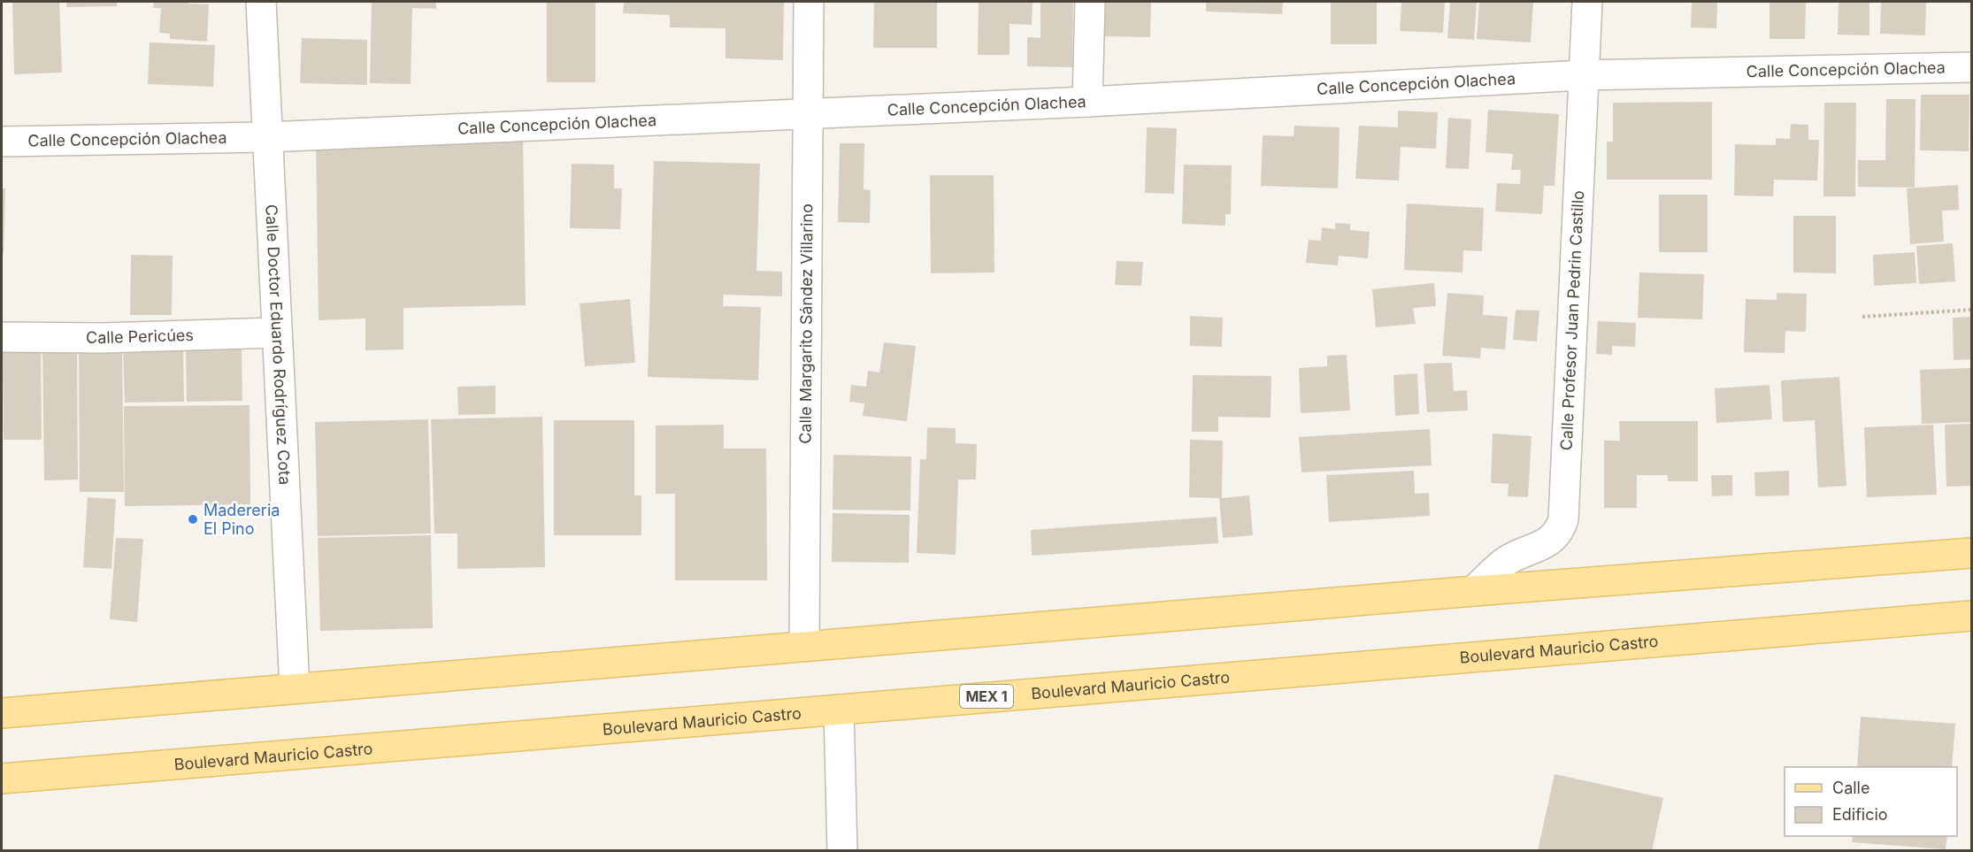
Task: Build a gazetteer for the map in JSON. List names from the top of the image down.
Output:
{
  "streets": {
    "main road": ["Boulevard Mauricio Castro", "MEX 1"],
    "street": [
      "Calle Concepción Olachea",
      "Calle Profesor Juan Pedrin Castillo",
      "Calle Margarito Sández Villarino",
      "Calle Pericúes",
      "Calle Doctor Eduardo Rodríguez Cota"
    ]
  },
  "crossings": [
    ["Calle Concepción Olachea", "Calle Profesor Juan Pedrin Castillo"],
    ["Calle Concepción Olachea", "Calle Margarito Sández Villarino"],
    ["Calle Concepción Olachea", "Calle Doctor Eduardo Rodríguez Cota"],
    ["Calle Pericúes", "Calle Doctor Eduardo Rodríguez Cota"]
  ],
  "places": ["Madereria El Pino"],
  "legend": ["Calle", "Edificio"]
}
